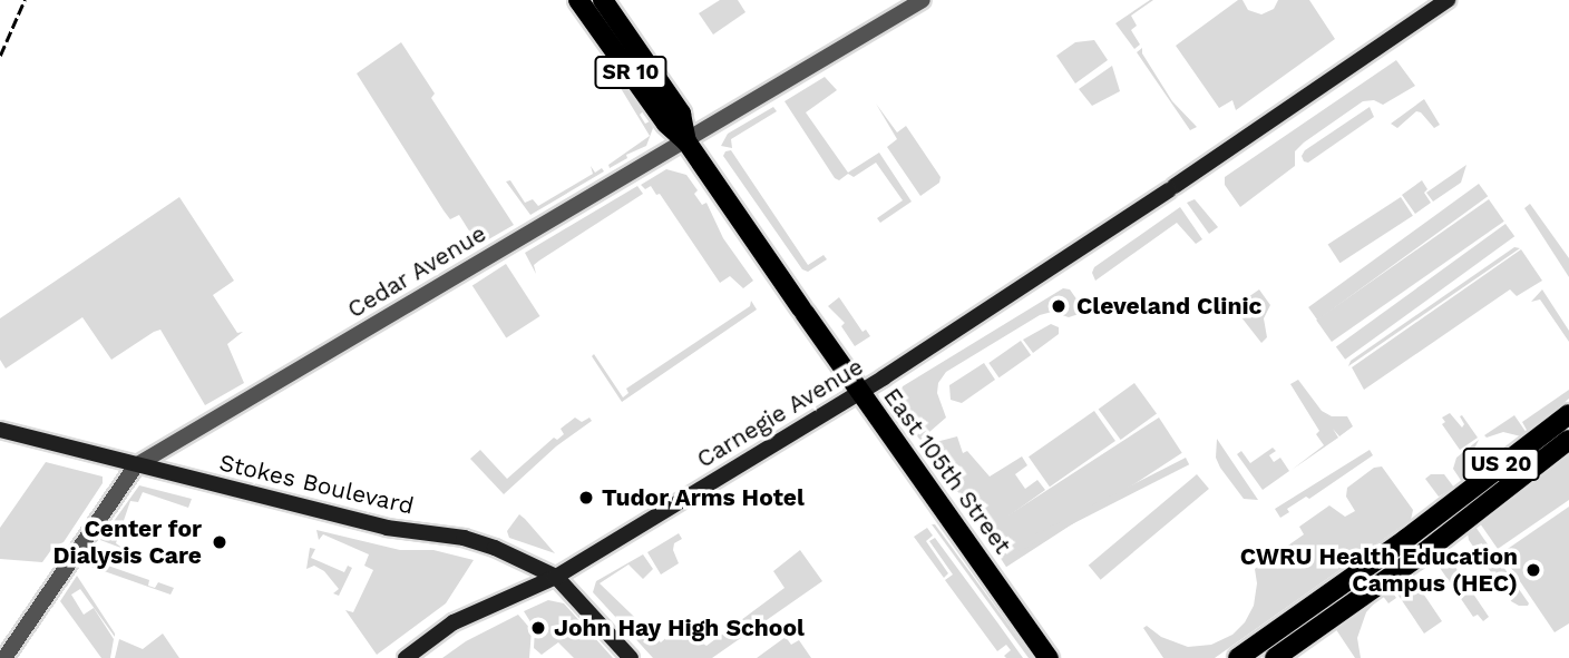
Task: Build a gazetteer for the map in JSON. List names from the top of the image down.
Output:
{
  "streets": {
    "main road": [
      "SR 10",
      "Carnegie Avenue",
      "US 20",
      "East 105th Street",
      "Stokes Boulevard"
    ],
    "street": ["Cedar Avenue"]
  },
  "crossings": [
    ["Cedar Avenue", "East 105th Street"],
    ["Cedar Avenue", "Stokes Boulevard"],
    ["Carnegie Avenue", "East 105th Street"],
    ["Carnegie Avenue", "Stokes Boulevard"]
  ],
  "places": [
    "Cleveland Clinic",
    "Tudor Arms Hotel",
    "Center for Dialysis Care",
    "CWRU Health Education Campus (HEC)",
    "John Hay High School"
  ]
}
